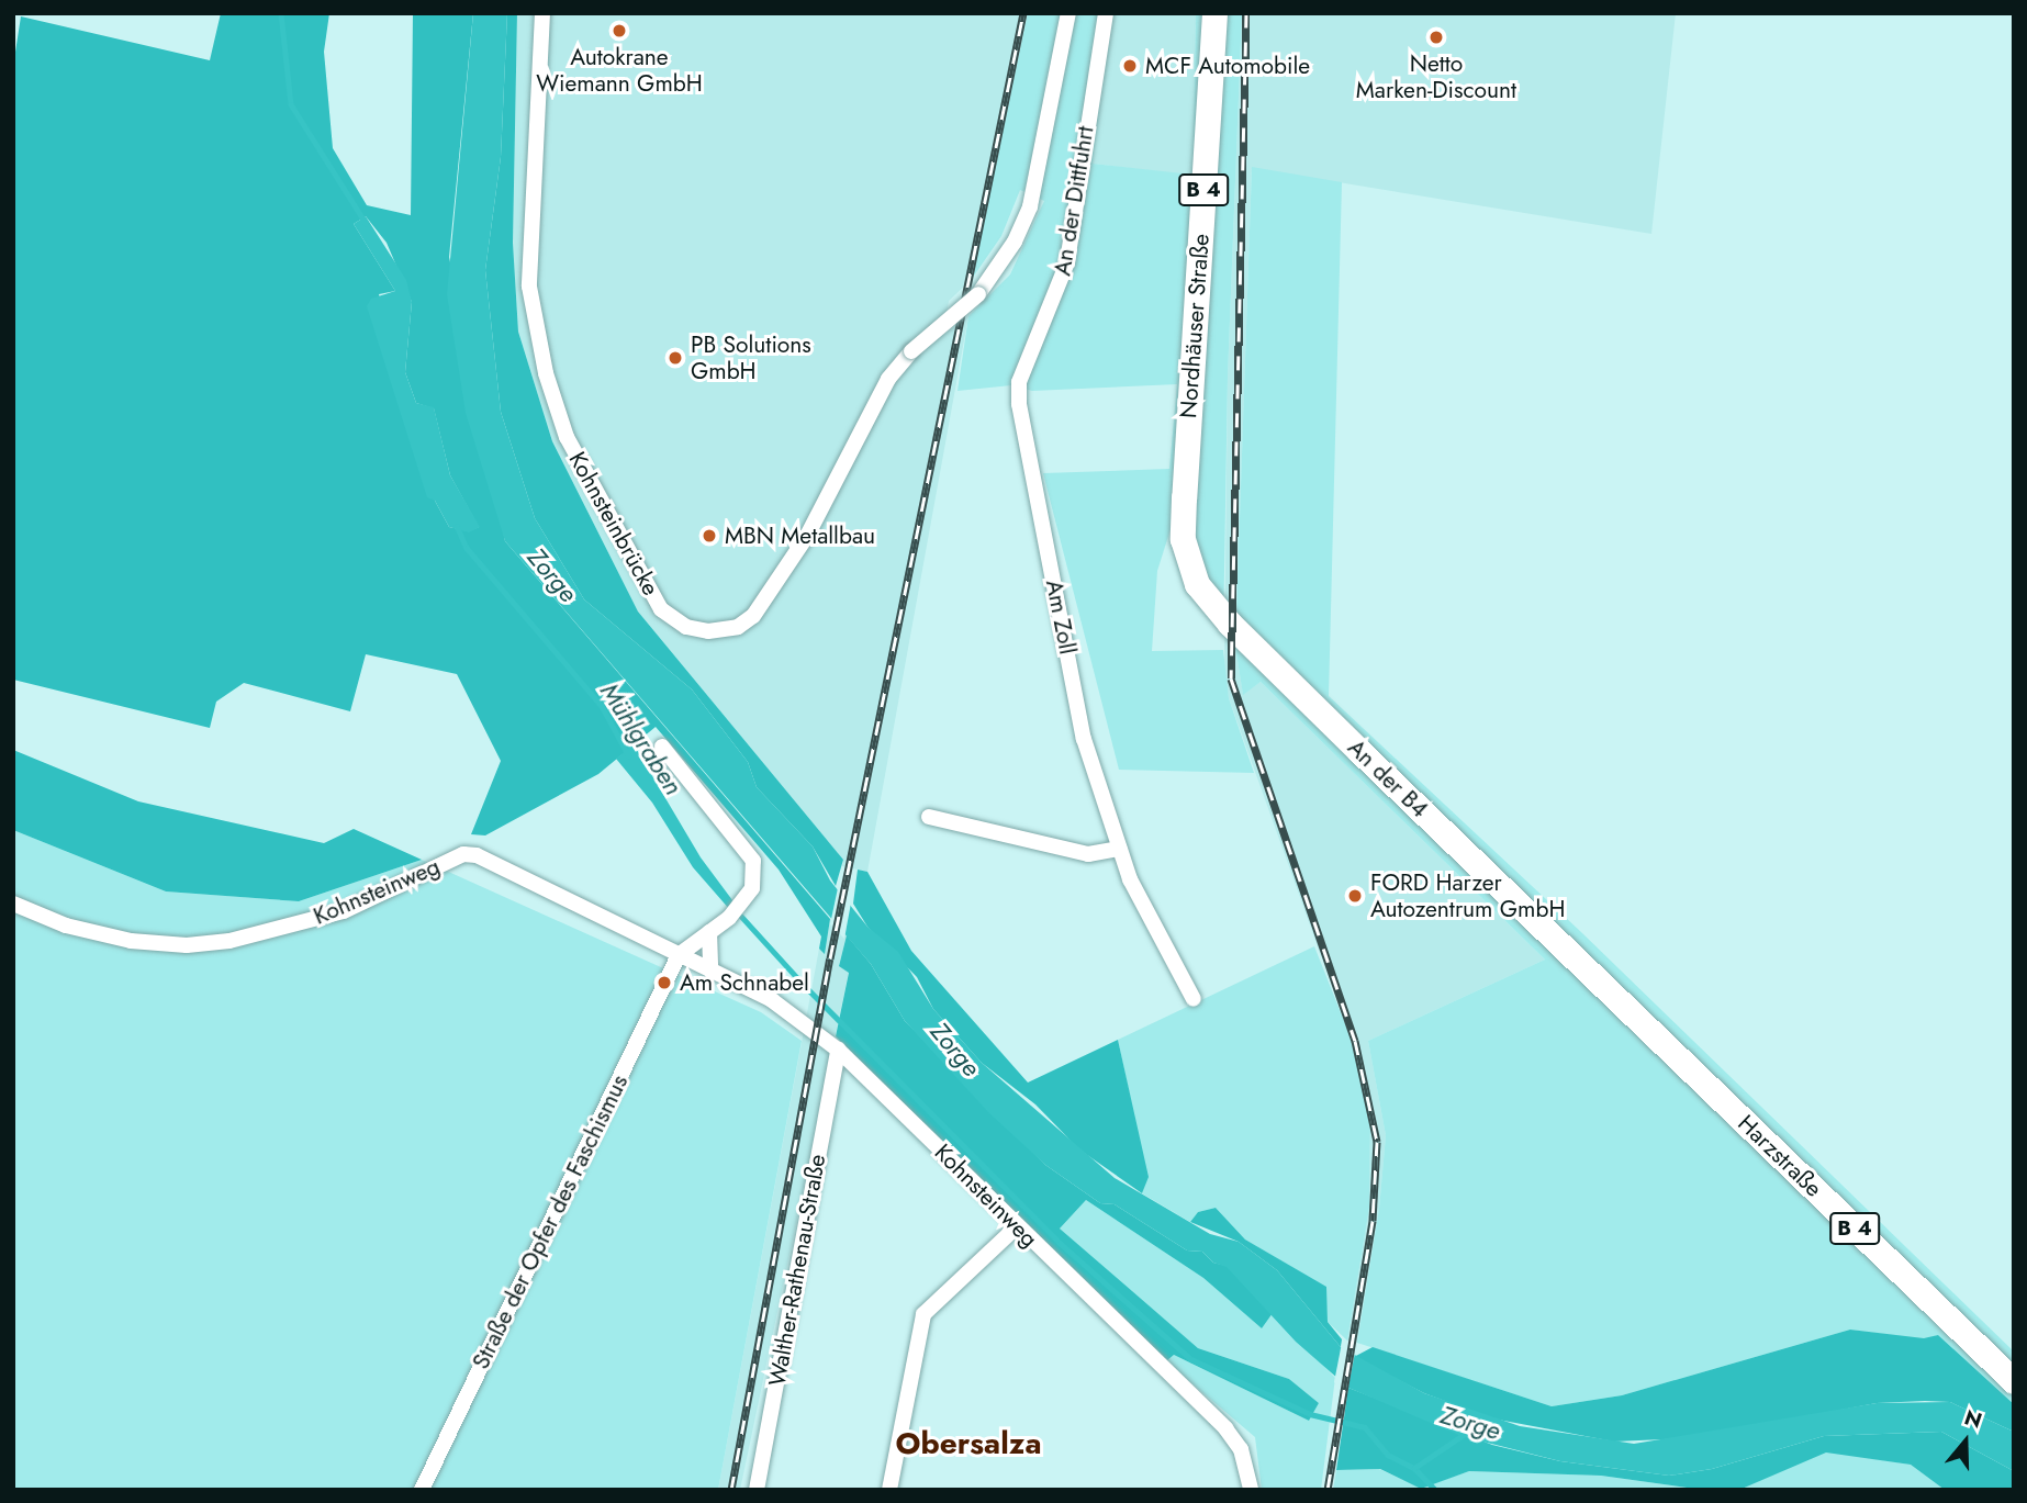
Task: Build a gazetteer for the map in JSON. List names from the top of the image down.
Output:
{
  "streets": {
    "main road": [
      "B 4",
      "Nordhäuser Straße",
      "An der B4",
      "Harzstraße"
    ],
    "street": [
      "An der Dittfuhrt",
      "Kohnsteinbrücke",
      "Am Zoll",
      "Kohnsteinweg",
      "Straße der Opfer des Faschismus",
      "Walther-Rathenau-Straße"
    ]
  },
  "crossings": [
    ["An der Dittfuhrt", "Am Zoll"],
    ["Nordhäuser Straße", "An der B4"],
    ["An der B4", "Harzstraße"],
    ["Kohnsteinweg", "Straße der Opfer des Faschismus"],
    ["Kohnsteinweg", "Walther-Rathenau-Straße"]
  ],
  "districts": ["Obersalza"],
  "water": ["Zorge", "Mühlgraben"],
  "places": [
    "Autokrane Wiemann GmbH",
    "Netto Marken-Discount",
    "MCF Automobile",
    "PB Solutions GmbH",
    "MBN Metallbau",
    "FORD Harzer Autozentrum GmbH",
    "Am Schnabel"
  ],
  "north": "top"
}
